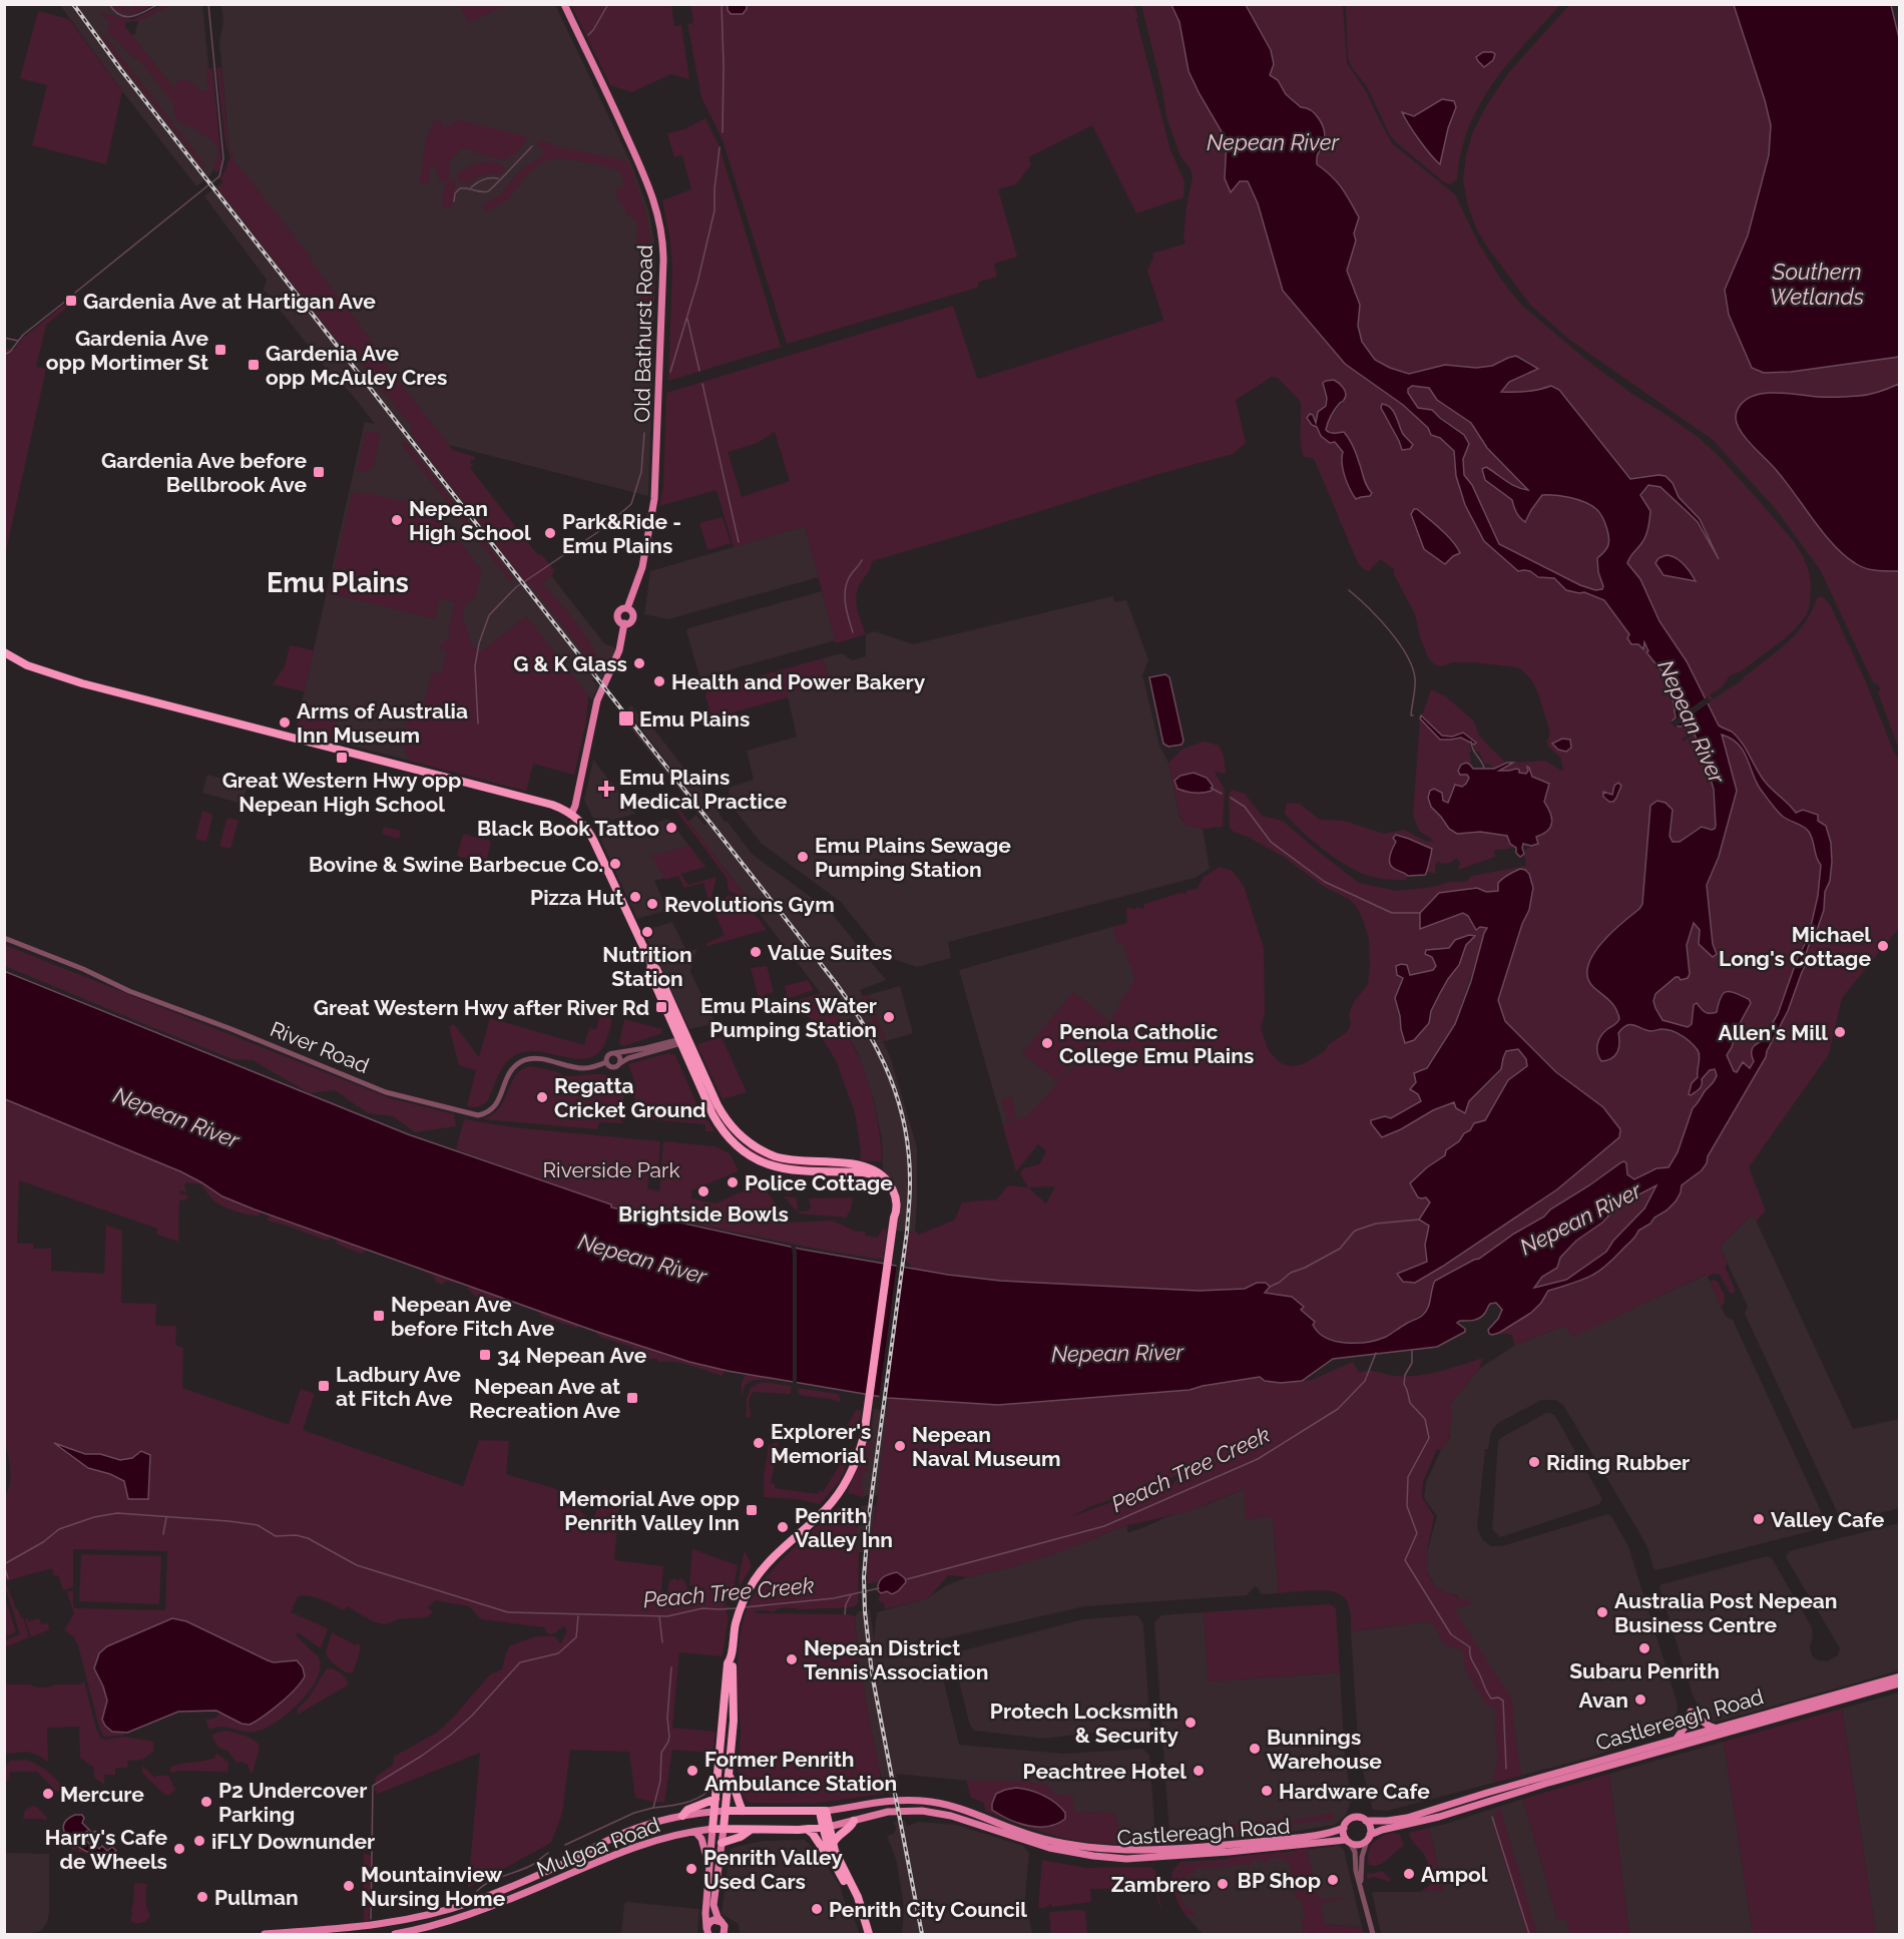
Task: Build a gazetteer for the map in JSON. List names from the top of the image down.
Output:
{
  "streets": {
    "highway": ["Castlereagh Road"],
    "main road": ["Old Bathurst Road", "Mulgoa Road"],
    "street": ["River Road"]
  },
  "crossings": [
    ["Castlereagh Road", "Mulgoa Road"]
  ],
  "districts": ["Emu Plains"],
  "water": ["Nepean River", "Southern Wetlands", "Peach Tree Creek"],
  "parks": ["Riverside Park"],
  "places": {
    "transit": [
      "Gardenia Ave at Hartigan Ave",
      "Gardenia Ave opp Mortimer St",
      "Gardenia Ave opp McAuley Cres",
      "Gardenia Ave before Bellbrook Ave",
      "Emu Plains",
      "Great Western Hwy opp Nepean High School",
      "Great Western Hwy after River Rd",
      "Nepean Ave before Fitch Ave",
      "34 Nepean Ave",
      "Ladbury Ave at Fitch Ave",
      "Nepean Ave at Recreation Ave",
      "Memorial Ave opp Penrith Valley Inn"
    ],
    "other": [
      "Nepean High School",
      "Park&Ride - Emu Plains",
      "G & K Glass",
      "Health and Power Bakery",
      "Arms of Australia Inn Museum",
      "Black Book Tattoo",
      "Emu Plains Sewage Pumping Station",
      "Bovine & Swine Barbecue Co.",
      "Pizza Hut",
      "Revolutions Gym",
      "Nutrition Station",
      "Michael Long's Cottage",
      "Value Suites",
      "Emu Plains Water Pumping Station",
      "Allen's Mill",
      "Penola Catholic College Emu Plains",
      "Regatta Cricket Ground",
      "Police Cottage",
      "Brightside Bowls",
      "Explorer's Memorial",
      "Nepean Naval Museum",
      "Riding Rubber",
      "Valley Cafe",
      "Penrith Valley Inn",
      "Australia Post Nepean Business Centre",
      "Subaru Penrith",
      "Nepean District Tennis Association",
      "Avan",
      "Protech Locksmith & Security",
      "Bunnings Warehouse",
      "Former Penrith Ambulance Station",
      "Peachtree Hotel",
      "Hardware Cafe",
      "Mercure",
      "P2 Undercover Parking",
      "iFLY Downunder",
      "Harry's Cafe de Wheels",
      "Penrith Valley Used Cars",
      "Ampol",
      "BP Shop",
      "Zambrero",
      "Mountainview Nursing Home",
      "Pullman",
      "Penrith City Council"
    ],
    "health": ["Emu Plains Medical Practice"]
  }
}
